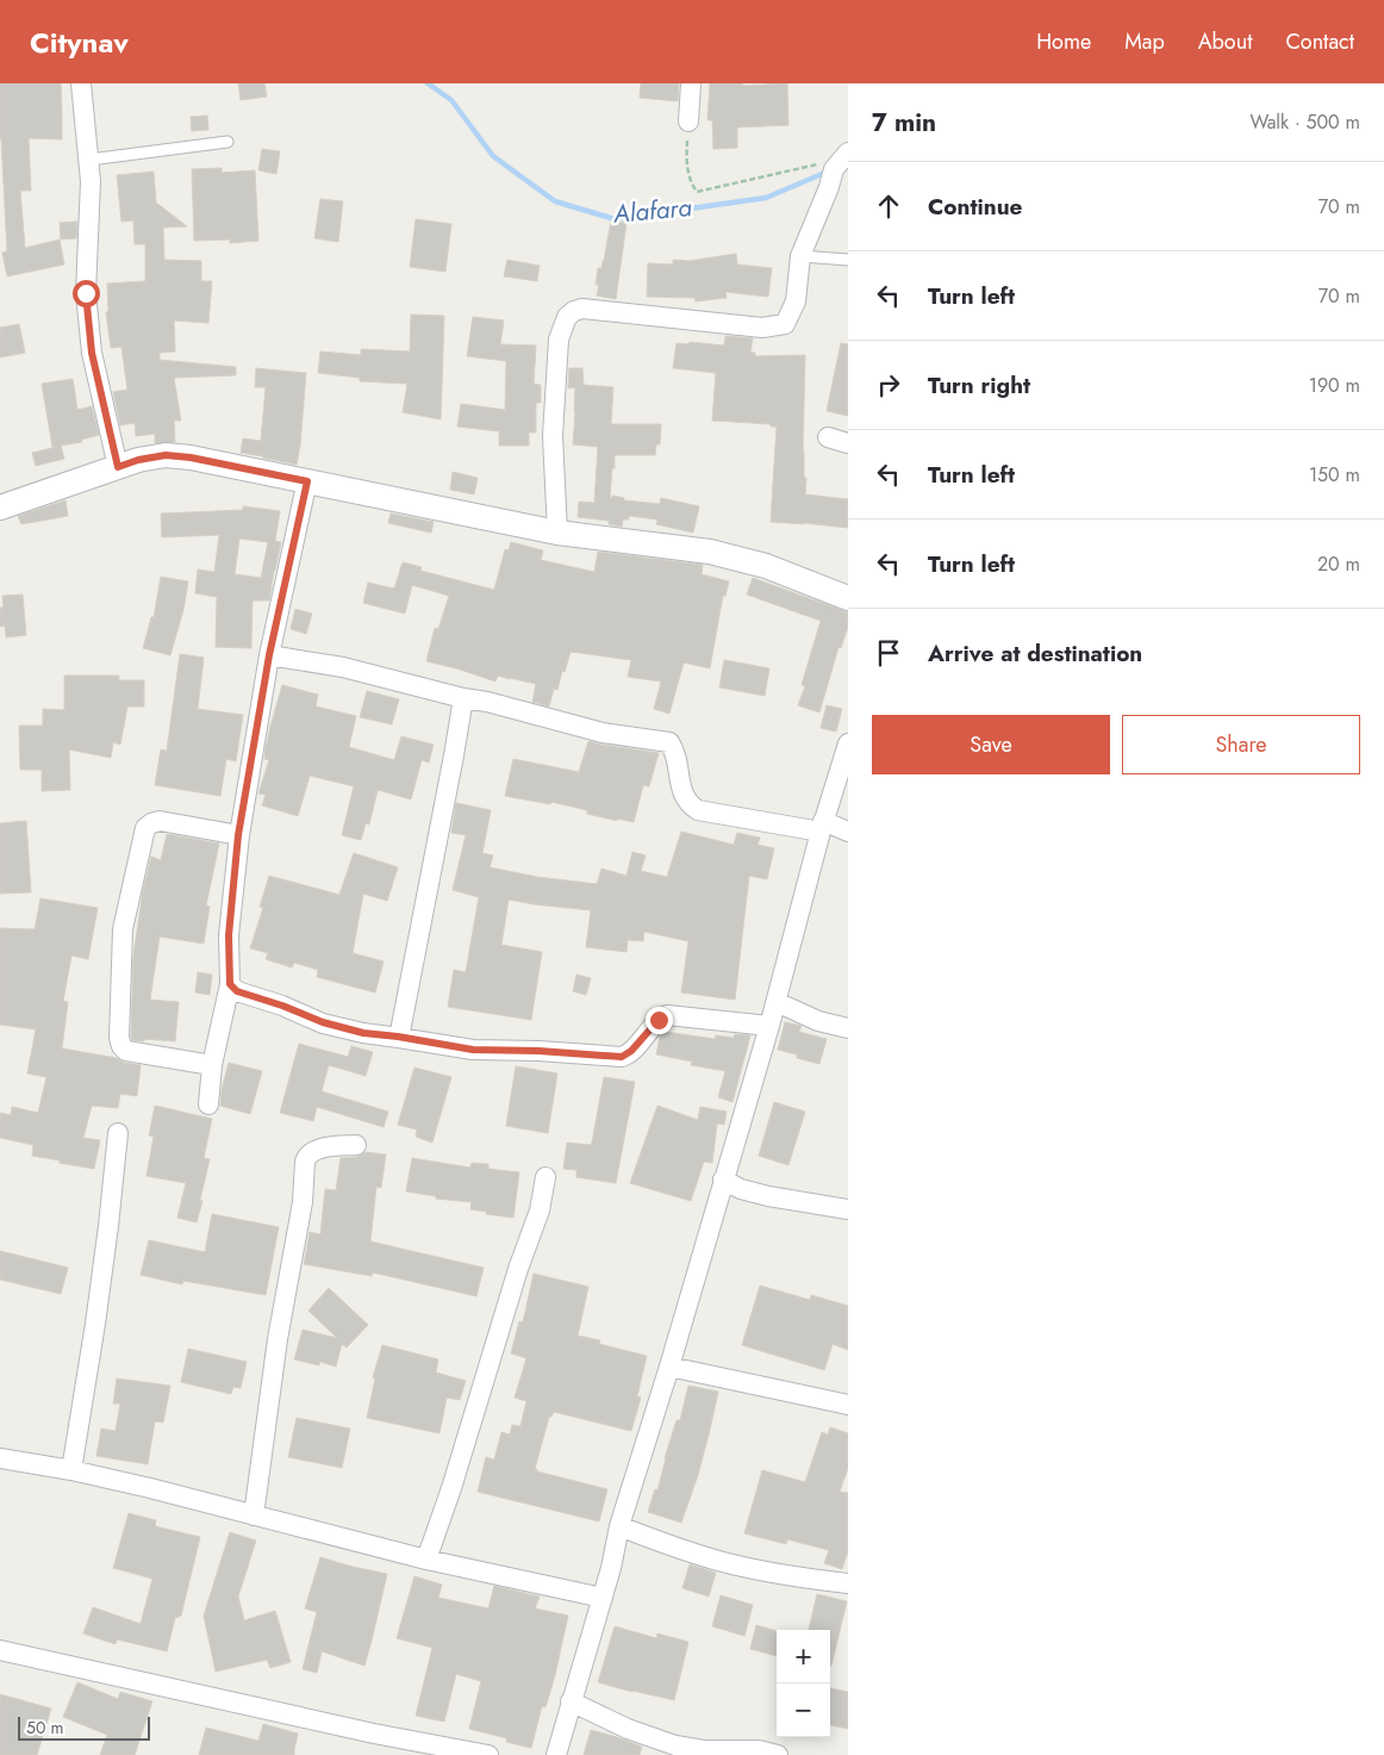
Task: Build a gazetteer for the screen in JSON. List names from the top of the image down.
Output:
{
  "water": ["Alafara"],
  "scale_bar": "50 m",
  "page": {
    "header": "Citynav",
    "nav": [
      "Home",
      "Map",
      "About",
      "Contact"
    ],
    "heading": ["7 min", "Walk · 500 m"],
    "list": [
      ["Continue", "70 m"],
      ["Turn left", "70 m"],
      ["Turn right", "190 m"],
      ["Turn left", "150 m"],
      ["Turn left", "20 m"],
      "Arrive at destination"
    ],
    "buttons": ["Save", "Share"],
    "map_buttons": ["+", "−"],
    "scale": "50 m"
  }
}
